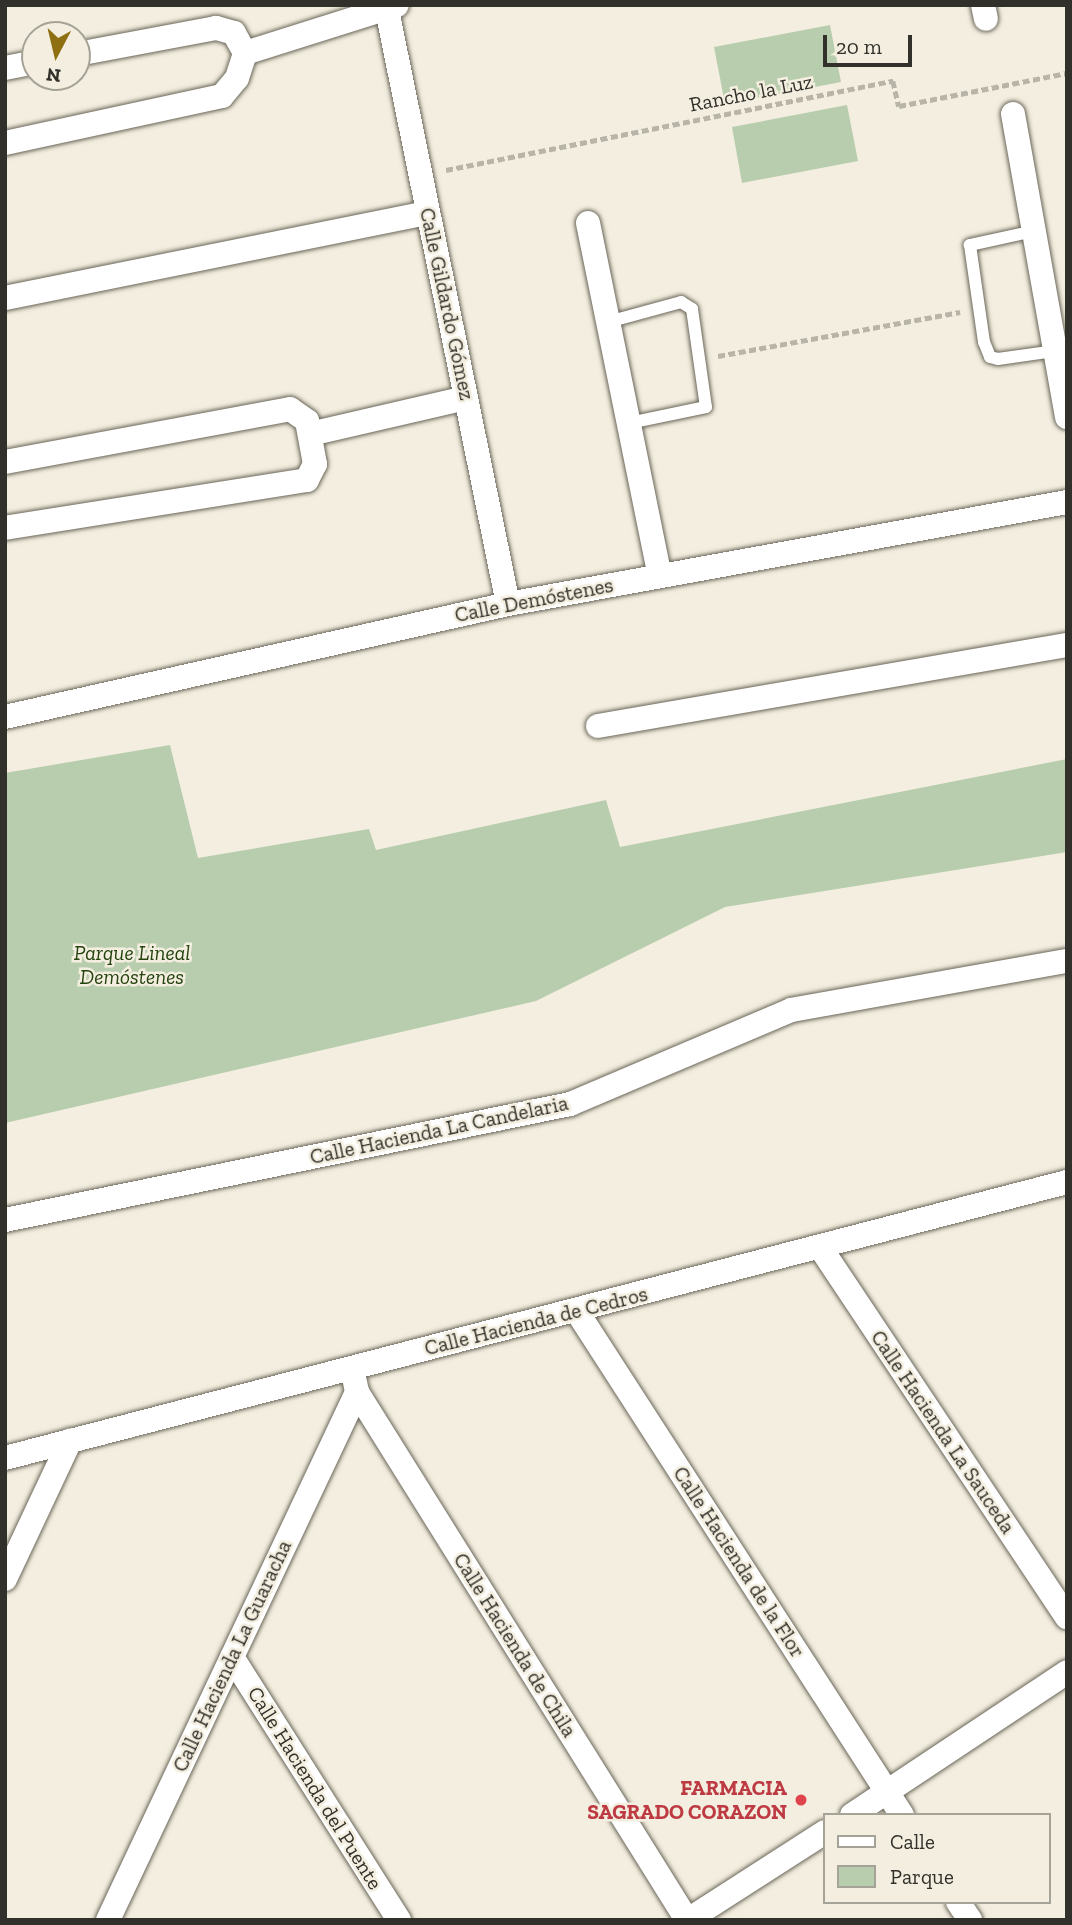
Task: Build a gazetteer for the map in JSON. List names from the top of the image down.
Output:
{
  "streets": {
    "street": [
      "Calle Gildardo Gómez",
      "Calle Demóstenes",
      "Calle Hacienda La Candelaria",
      "Calle Hacienda de Cedros",
      "Calle Hacienda La Sauceda",
      "Calle Hacienda de la Flor",
      "Calle Hacienda de Chila",
      "Calle Hacienda La Guaracha",
      "Calle Hacienda del Puente"
    ],
    "path": ["Rancho la Luz"]
  },
  "crossings": [
    ["Rancho la Luz", "Calle Gildardo Gómez"],
    ["Calle Gildardo Gómez", "Calle Demóstenes"],
    ["Calle Hacienda de Cedros", "Calle Hacienda La Sauceda"],
    ["Calle Hacienda de Cedros", "Calle Hacienda de la Flor"],
    ["Calle Hacienda de Cedros", "Calle Hacienda de Chila"],
    ["Calle Hacienda de Cedros", "Calle Hacienda La Guaracha"],
    ["Calle Hacienda de Chila", "Calle Hacienda La Guaracha"],
    ["Calle Hacienda La Guaracha", "Calle Hacienda del Puente"]
  ],
  "parks": ["Parque Lineal Demóstenes"],
  "places": ["FARMACIA SAGRADO CORAZON"],
  "legend": ["Calle", "Parque"],
  "scale_bar": "20 m",
  "north": "bottom"
}
